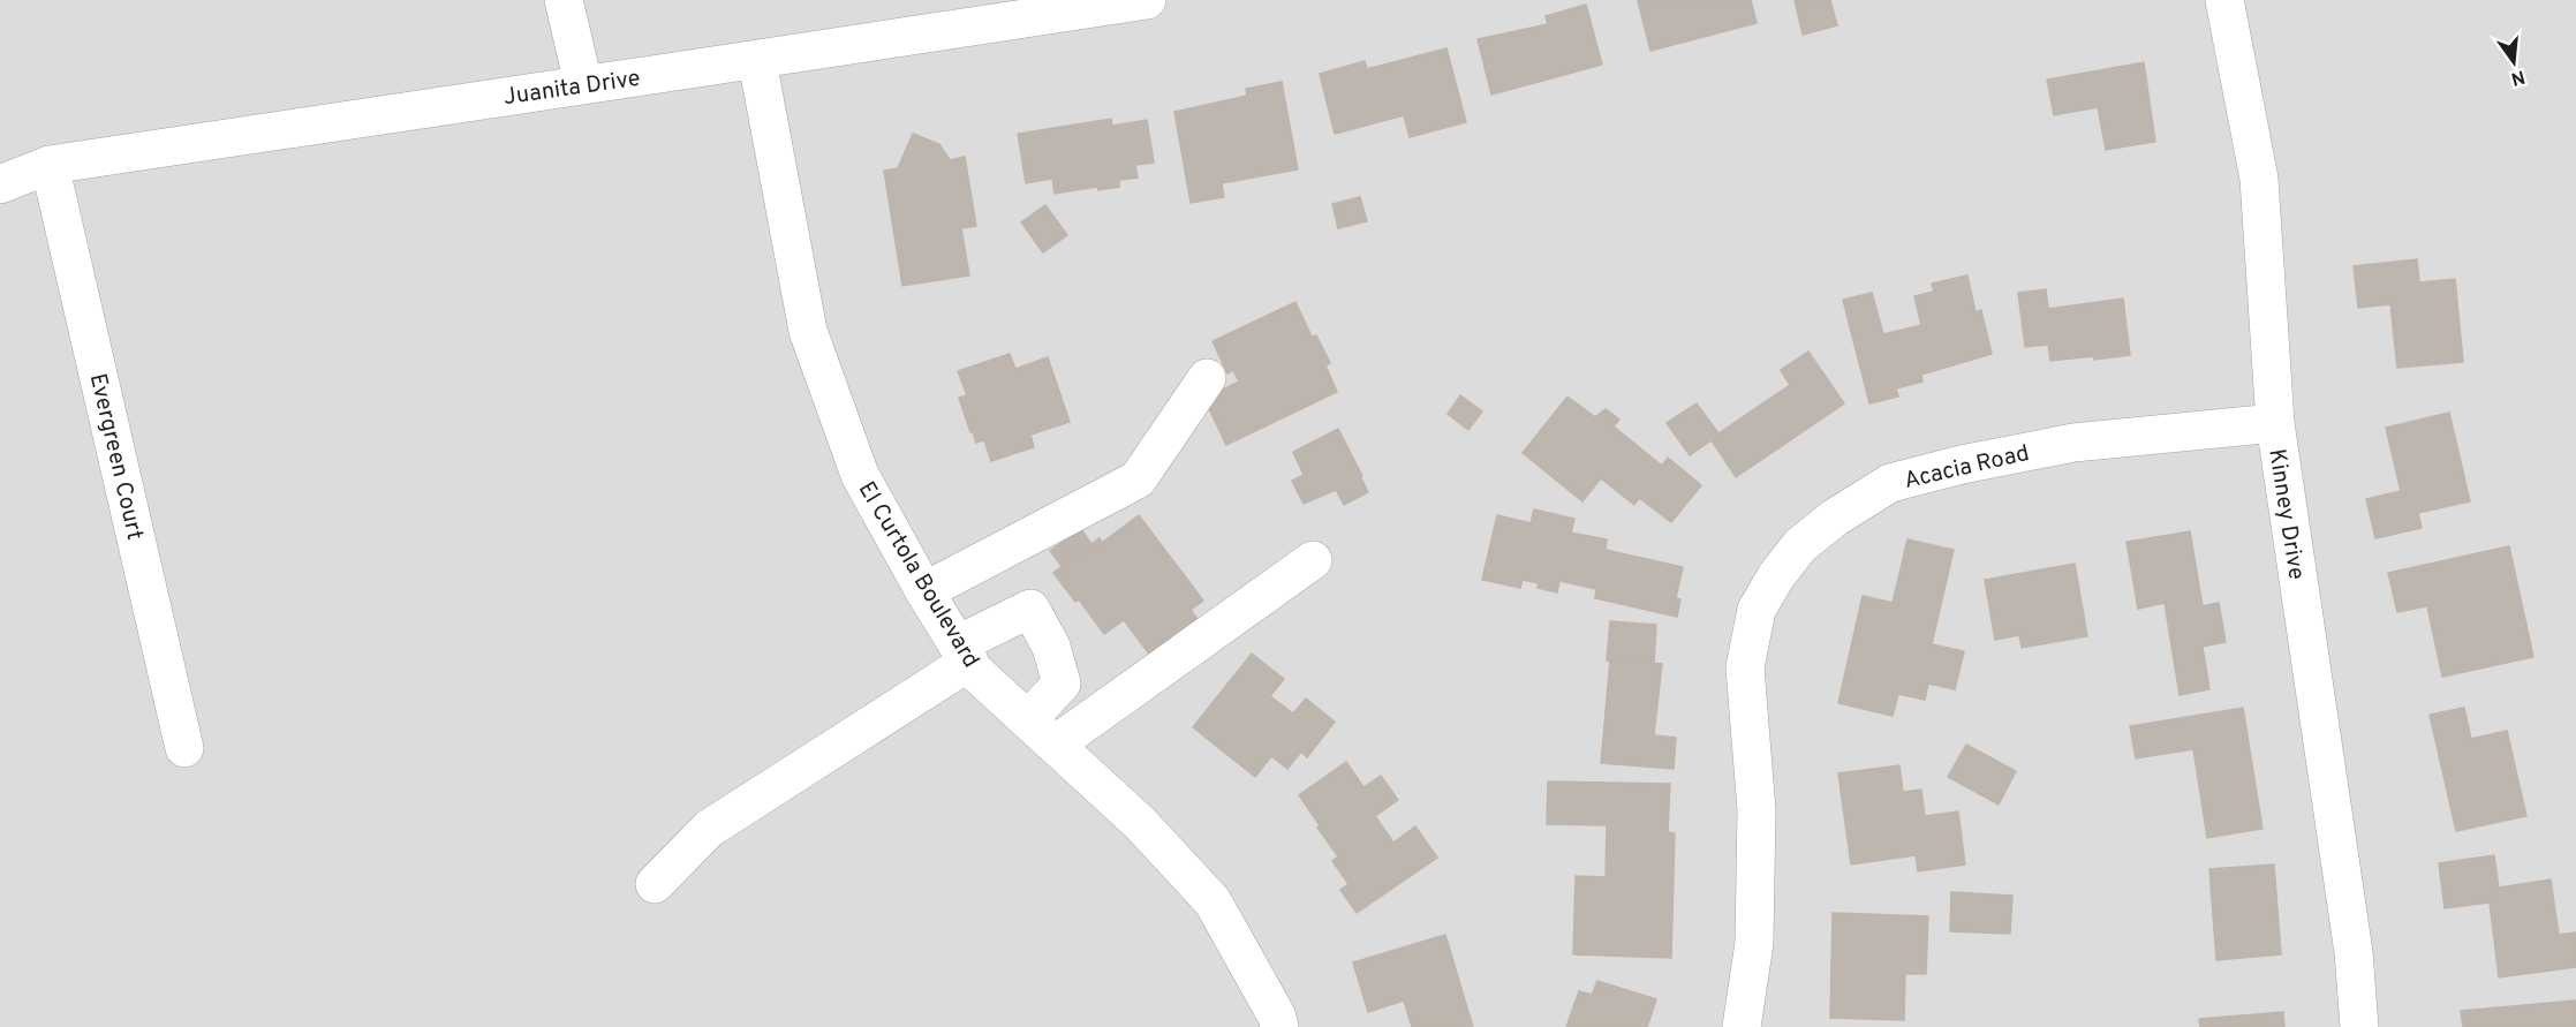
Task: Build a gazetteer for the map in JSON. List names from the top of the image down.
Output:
{
  "streets": {
    "street": [
      "Juanita Drive",
      "Evergreen Court",
      "Acacia Road",
      "Kinney Drive",
      "El Curtola Boulevard"
    ]
  },
  "crossings": [
    ["Juanita Drive", "Evergreen Court"],
    ["Juanita Drive", "El Curtola Boulevard"],
    ["Acacia Road", "Kinney Drive"]
  ],
  "north": "bottom"
}
